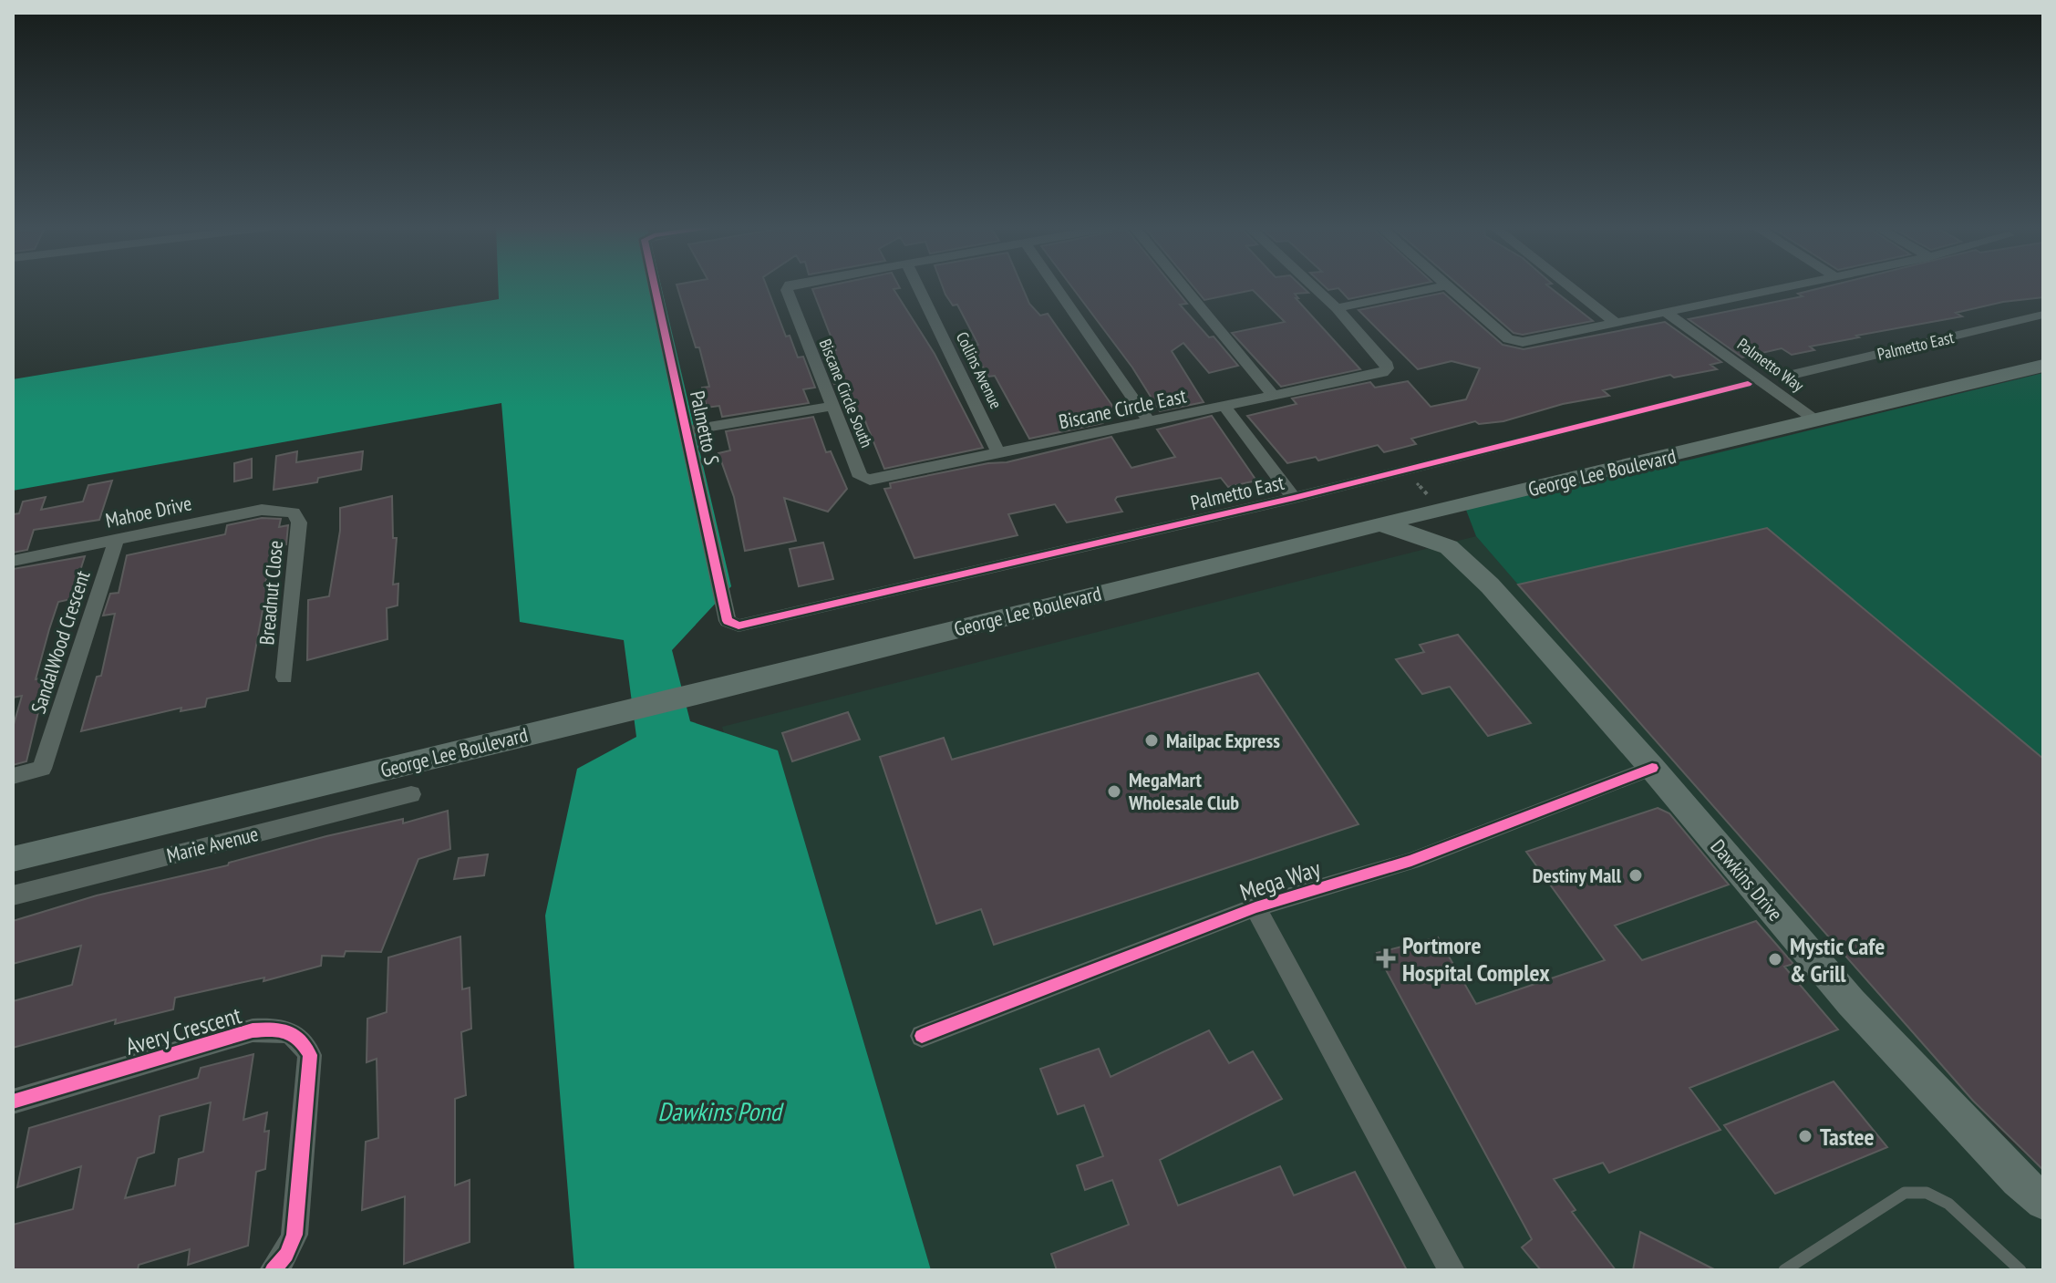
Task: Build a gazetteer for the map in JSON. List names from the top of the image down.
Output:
{
  "streets": {
    "main road": ["George Lee Boulevard", "Dawkins Drive"],
    "street": [
      "Palmetto East",
      "Palmetto Way",
      "Collins Avenue",
      "Biscane Circle South",
      "Biscane Circle East",
      "Palmetto S",
      "Mahoe Drive",
      "Breadnut Close",
      "SandalWood Crescent",
      "Marie Avenue",
      "Mega Way",
      "Avery Crescent"
    ]
  },
  "crossings": [
    ["Palmetto East", "Palmetto S"],
    ["Palmetto Way", "George Lee Boulevard"],
    ["Collins Avenue", "Biscane Circle East"],
    ["Biscane Circle South", "Biscane Circle East"],
    ["George Lee Boulevard", "Dawkins Drive"],
    ["Mahoe Drive", "Breadnut Close"],
    ["Mahoe Drive", "SandalWood Crescent"],
    ["Mega Way", "Dawkins Drive"]
  ],
  "water": ["Dawkins Pond"],
  "places": {
    "other": [
      "Mailpac Express",
      "MegaMart Wholesale Club",
      "Destiny Mall",
      "Mystic Cafe & Grill",
      "Tastee"
    ],
    "health": ["Portmore Hospital Complex"]
  }
}
